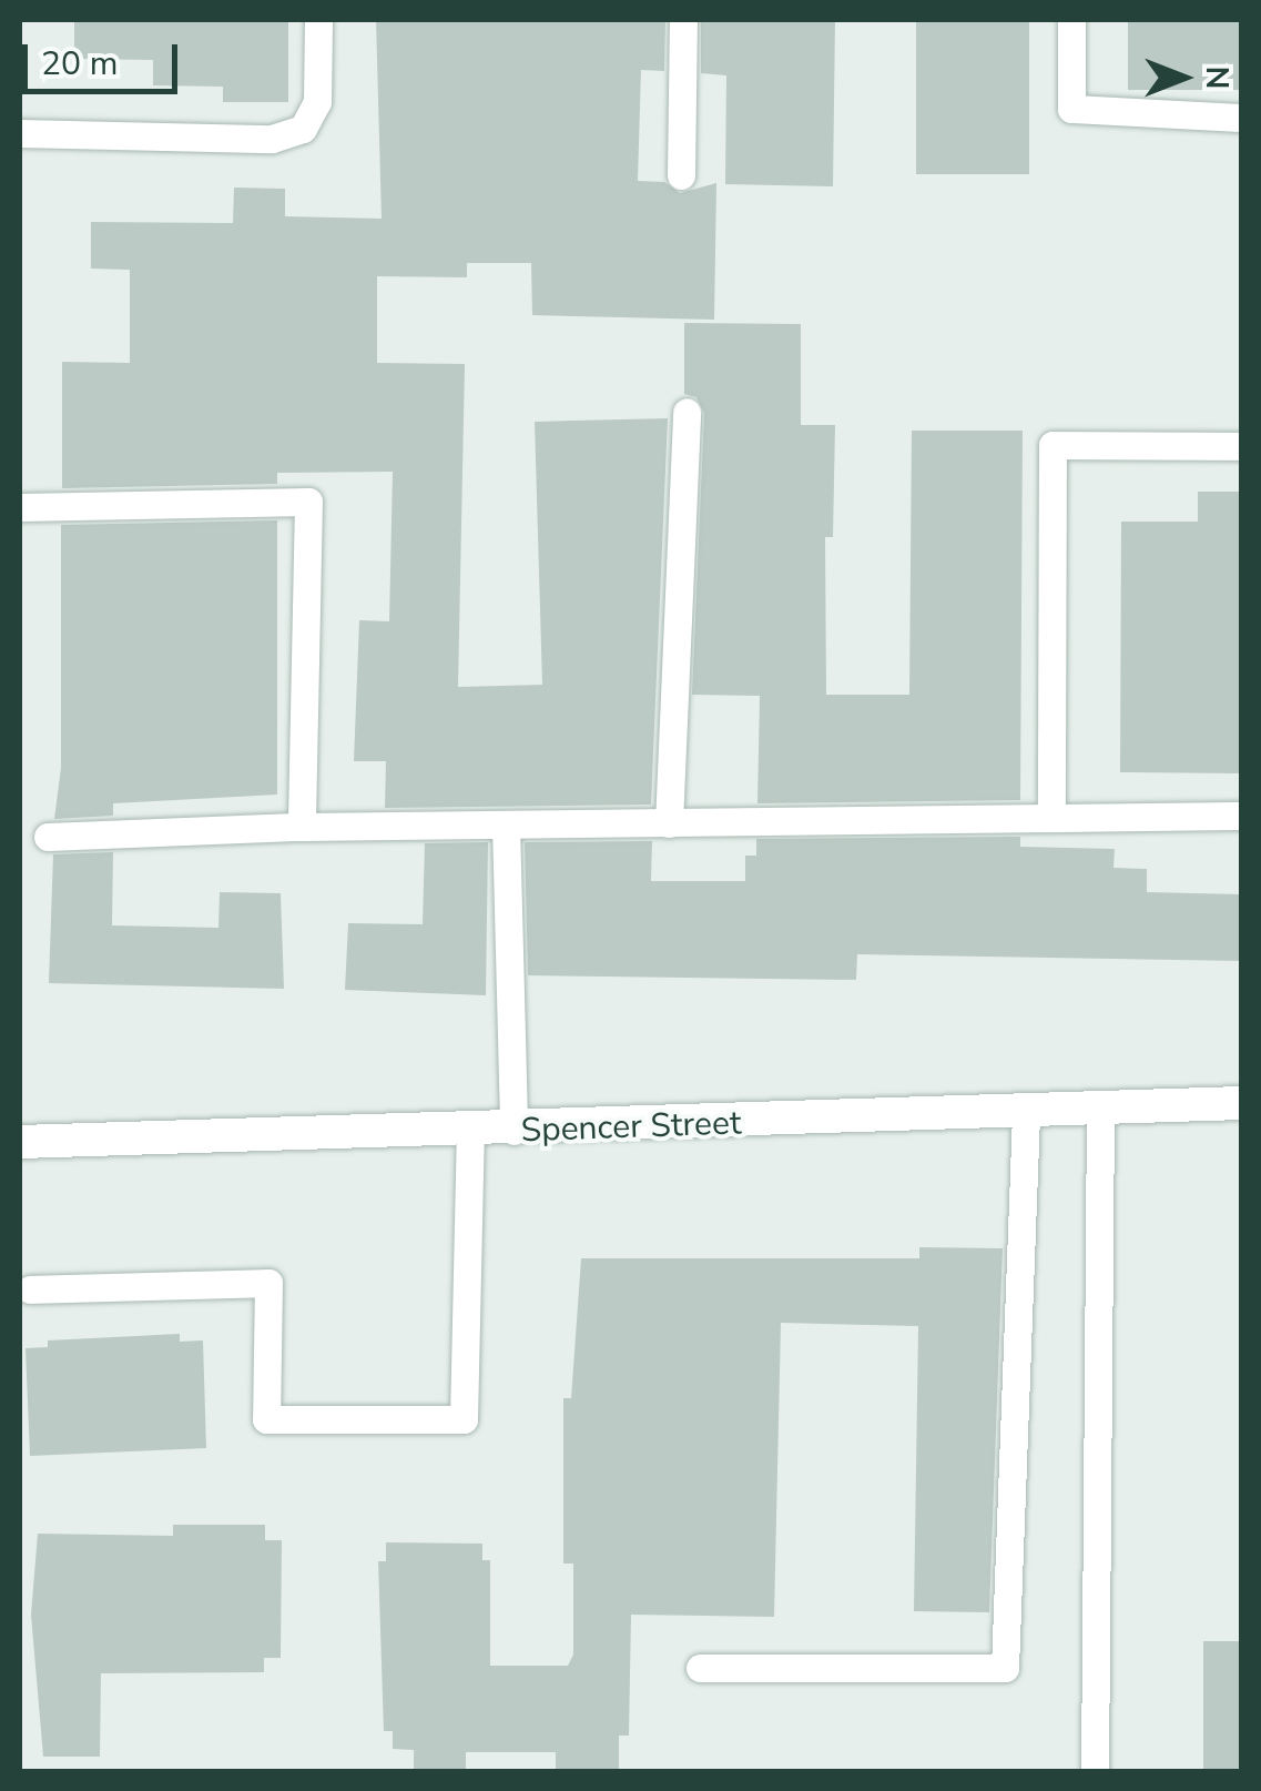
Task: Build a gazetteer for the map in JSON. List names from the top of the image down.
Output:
{
  "streets": {
    "street": ["Spencer Street"]
  },
  "scale_bar": "20 m",
  "north": "right"
}
